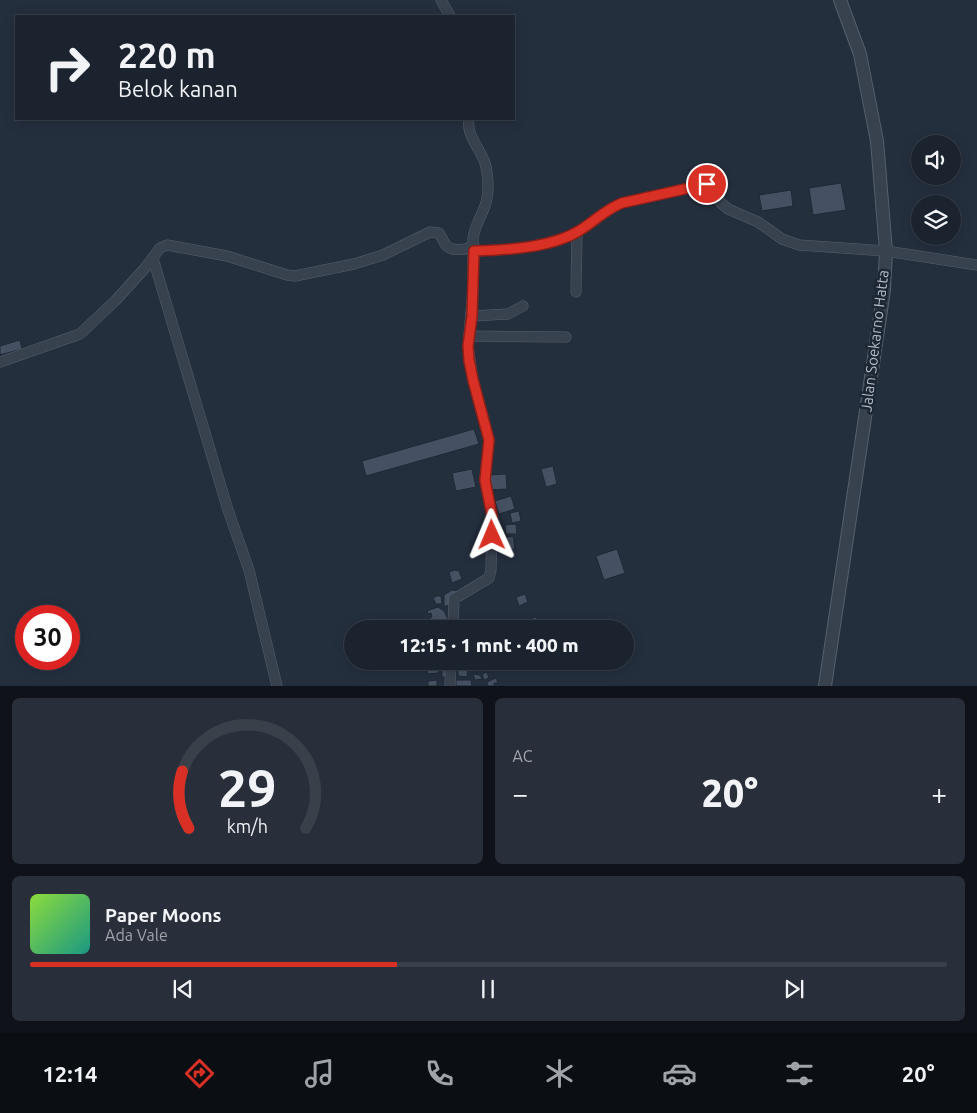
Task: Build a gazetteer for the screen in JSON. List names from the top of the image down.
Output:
{
  "streets": {
    "street": ["Jalan Soekarno Hatta"]
  },
  "page": {
    "turn": ["220 m", "Belok kanan"],
    "limit": "30",
    "trip": "12:15 · 1 mnt · 400 m",
    "tile": "AC",
    "heat": ["−", "20°", "+"],
    "song": ["Paper Moons", "Ada Vale"],
    "tabs": ["12:14", "20°"],
    "gauge": ["29", "km/h"]
  }
}
